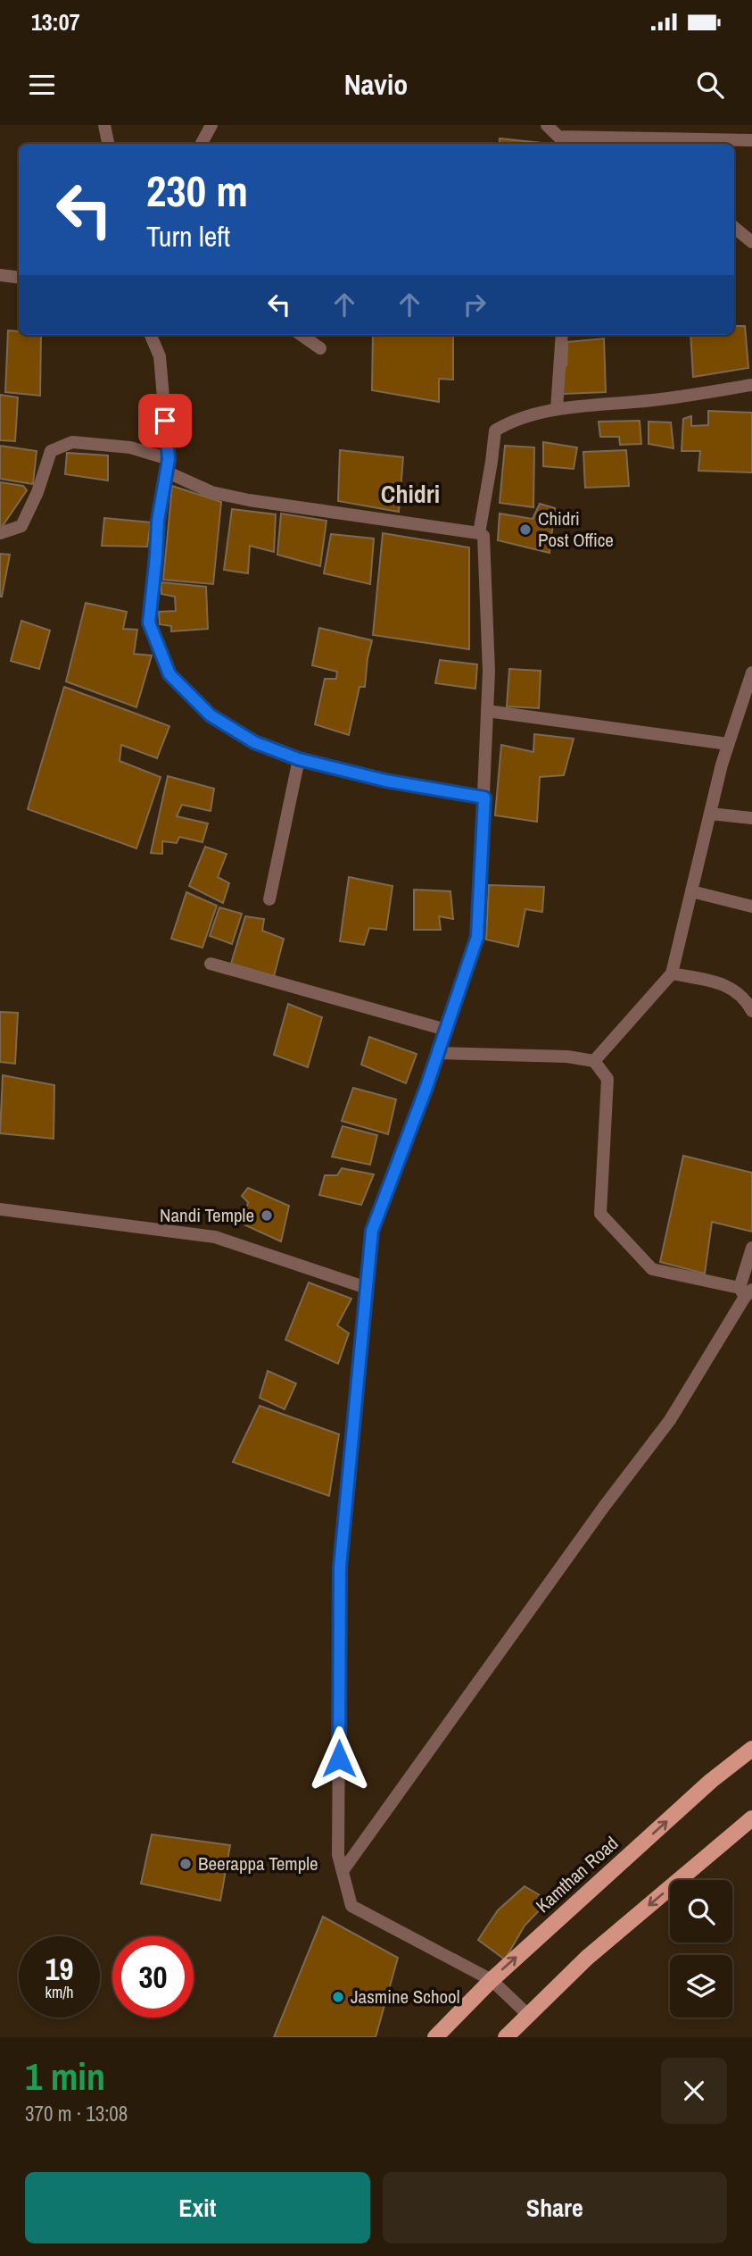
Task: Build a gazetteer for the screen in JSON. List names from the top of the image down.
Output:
{
  "streets": {
    "main road": ["Kamthan Road"]
  },
  "districts": ["Chidri"],
  "places": [
    "Chidri Post Office",
    "Nandi Temple",
    "Beerappa Temple",
    "Jasmine School"
  ],
  "page": {
    "status": "13:07",
    "header": "Navio",
    "turn": ["230 m", "Turn left"],
    "speed": "19 km/h",
    "limit": "30",
    "heading": ["1 min", "370 m · 13:08"],
    "buttons": ["Exit", "Share"]
  }
}
